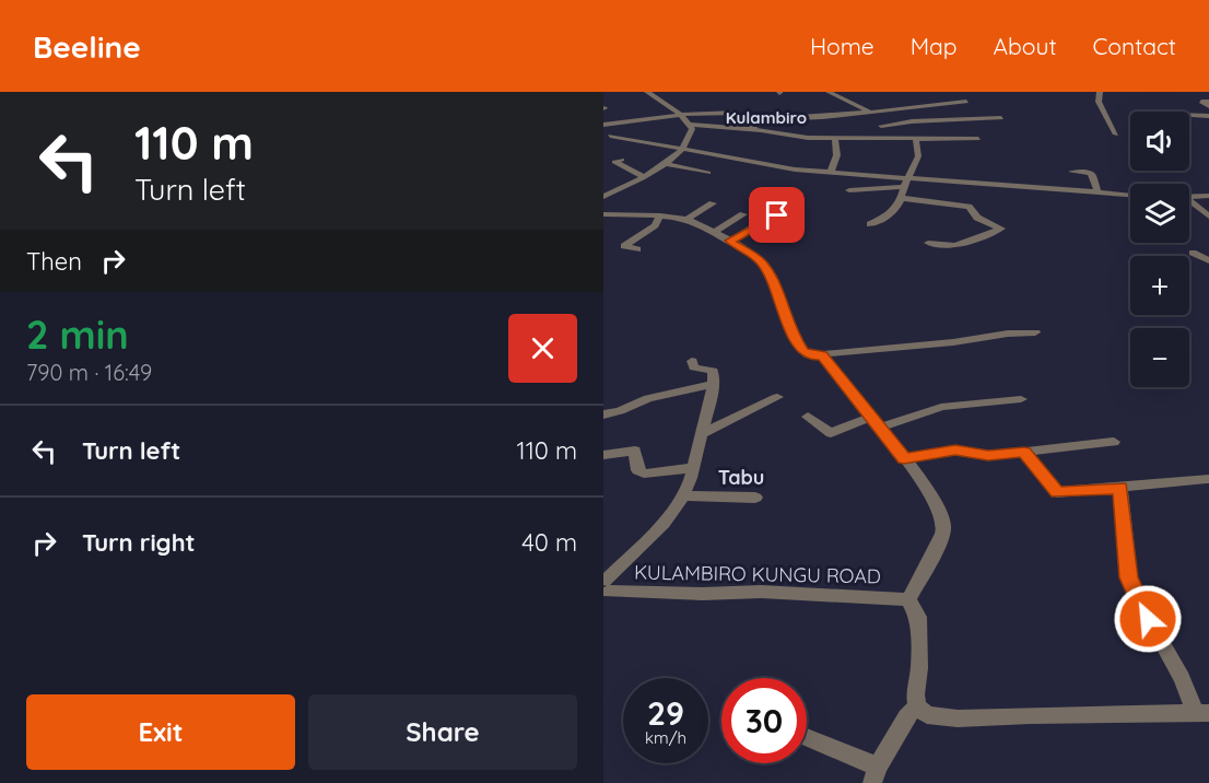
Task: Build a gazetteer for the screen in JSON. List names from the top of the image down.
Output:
{
  "streets": {
    "street": ["KULAMBIRO KUNGU ROAD"]
  },
  "districts": ["Kulambiro", "Tabu"],
  "page": {
    "header": "Beeline",
    "nav": [
      "Home",
      "Map",
      "About",
      "Contact"
    ],
    "turn": ["110 m", "Turn left"],
    "map_buttons": ["+", "−"],
    "then": "Then",
    "heading": ["2 min", "790 m · 16:49"],
    "list": [
      {
        "name": "Turn left",
        "value": "110 m"
      },
      {
        "name": "Turn right",
        "value": "40 m"
      }
    ],
    "speed": "29 km/h",
    "limit": "30",
    "buttons": ["Exit", "Share"]
  }
}
